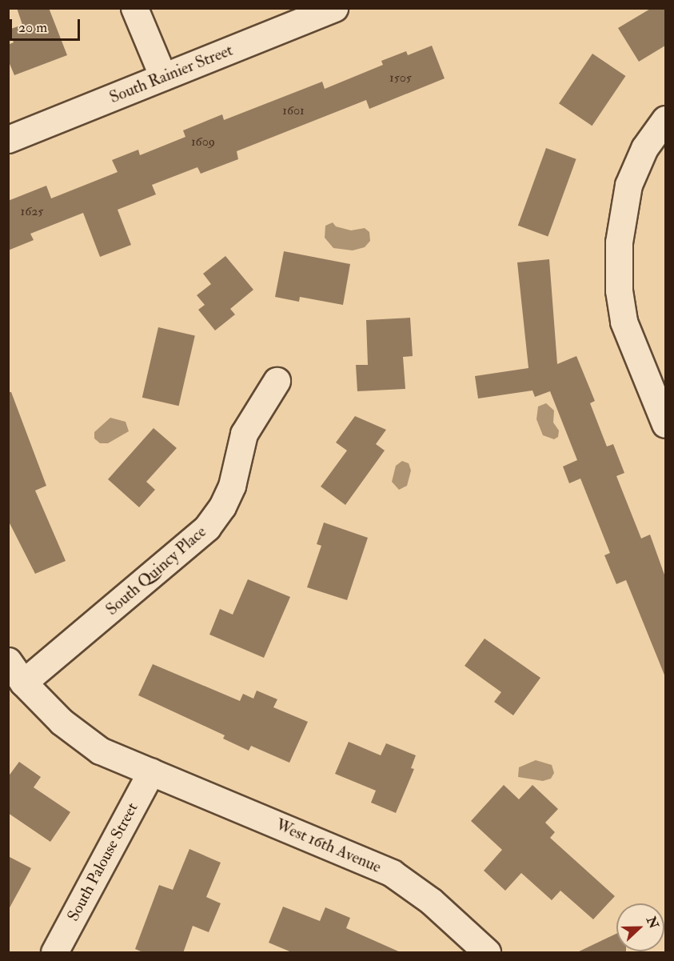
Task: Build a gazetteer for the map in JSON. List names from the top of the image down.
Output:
{
  "streets": {
    "street": [
      "South Rainier Street",
      "South Quincy Place",
      "West 16th Avenue",
      "South Palouse Street"
    ]
  },
  "crossings": [
    ["South Quincy Place", "West 16th Avenue"],
    ["West 16th Avenue", "South Palouse Street"]
  ],
  "house_numbers": [
    "1505",
    "1601",
    "1609",
    "1625"
  ],
  "scale_bar": "20 m",
  "north": "right"
}
